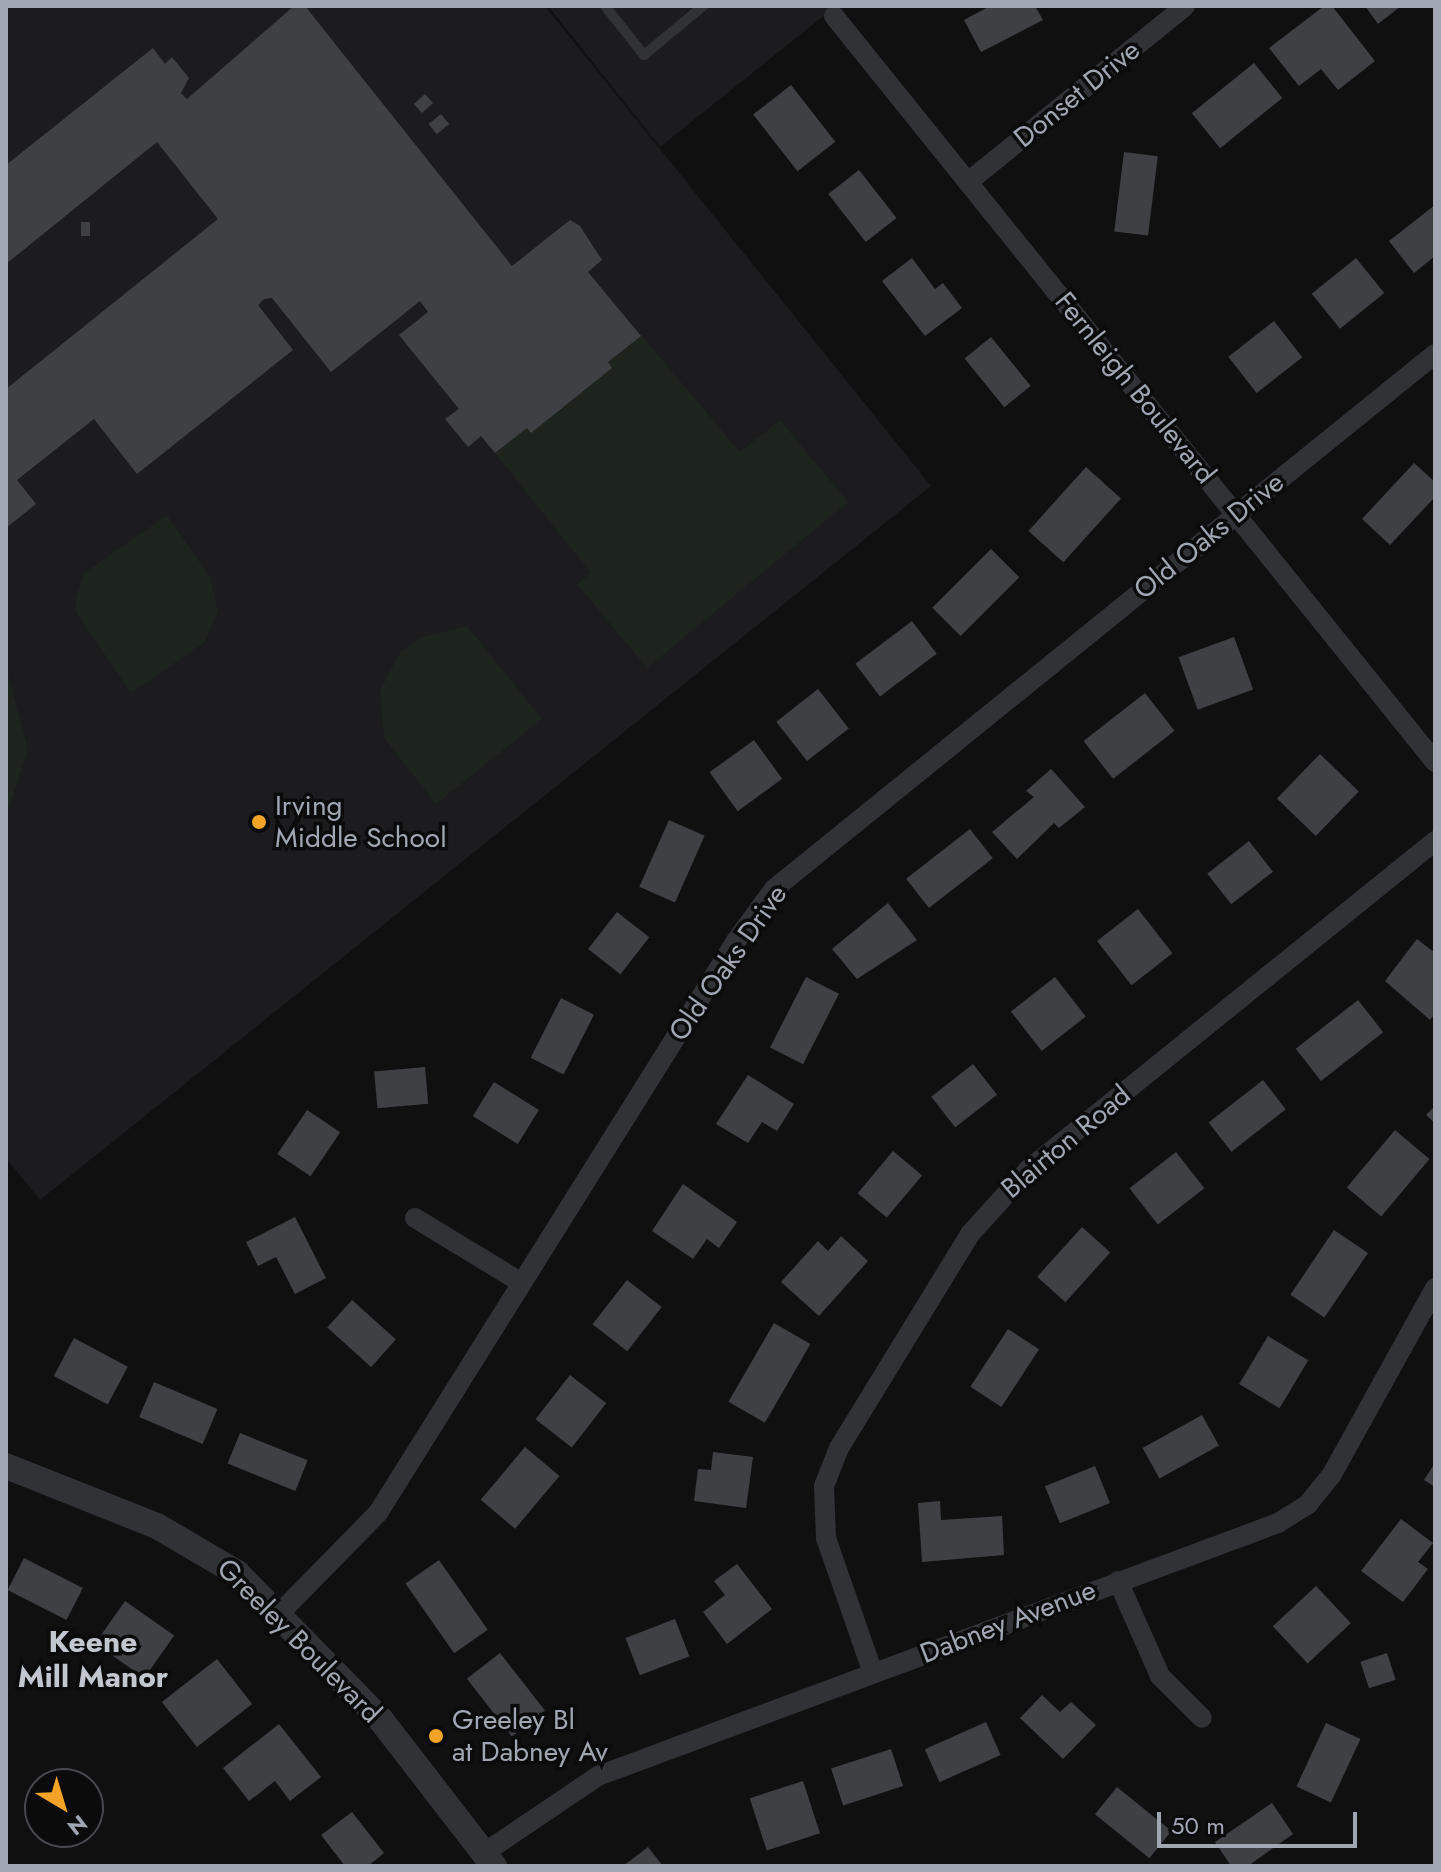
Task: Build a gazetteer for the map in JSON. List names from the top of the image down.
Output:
{
  "streets": {
    "street": [
      "Donset Drive",
      "Fernleigh Boulevard",
      "Old Oaks Drive",
      "Blairton Road",
      "Dabney Avenue",
      "Greeley Boulevard"
    ]
  },
  "crossings": [
    ["Donset Drive", "Fernleigh Boulevard"],
    ["Fernleigh Boulevard", "Old Oaks Drive"],
    ["Old Oaks Drive", "Greeley Boulevard"],
    ["Blairton Road", "Dabney Avenue"],
    ["Dabney Avenue", "Greeley Boulevard"]
  ],
  "districts": ["Keene Mill Manor"],
  "places": ["Irving Middle School", "Greeley Bl at Dabney Av"],
  "scale_bar": "50 m",
  "north": "bottom right"
}
